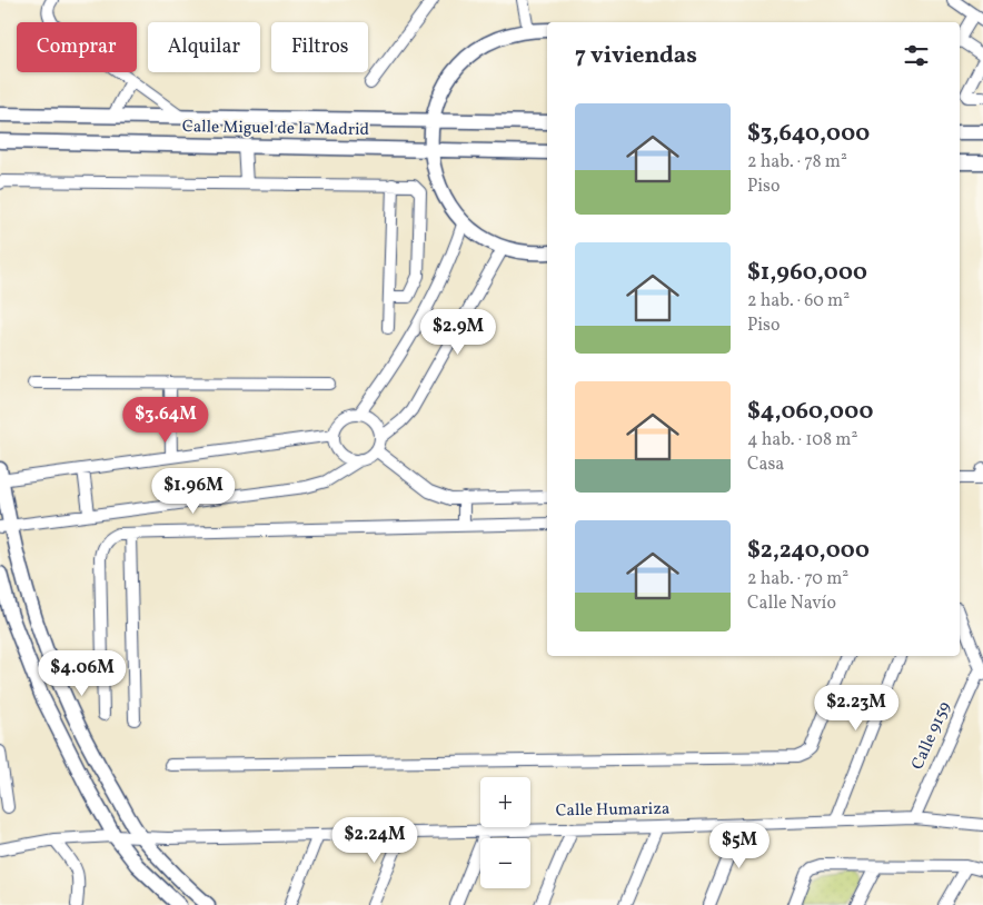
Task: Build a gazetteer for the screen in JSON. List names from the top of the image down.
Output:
{
  "streets": {
    "main road": ["Calle Miguel de la Madrid"],
    "street": ["Calle 9159", "Calle Humariza"]
  },
  "crossings": [
    ["Calle 9159", "Calle Humariza"]
  ],
  "page": {
    "chip": ["Comprar", "Alquilar", "Filtros"],
    "heading": "7 viviendas",
    "list": [
      {
        "name": "$3,640,000",
        "note": "2 hab. · 78 m² · Piso"
      },
      {
        "name": "$1,960,000",
        "note": "2 hab. · 60 m² · Piso"
      },
      {
        "name": "$4,060,000",
        "note": "4 hab. · 108 m² · Casa"
      },
      {
        "name": "$2,240,000",
        "note": "2 hab. · 70 m² · Calle Navío"
      }
    ],
    "price": [
      "$2.9M",
      "$3.64M",
      "$1.96M",
      "$4.06M",
      "$2.23M",
      "$2.24M",
      "$5M"
    ],
    "map_buttons": ["+", "−"]
  }
}
